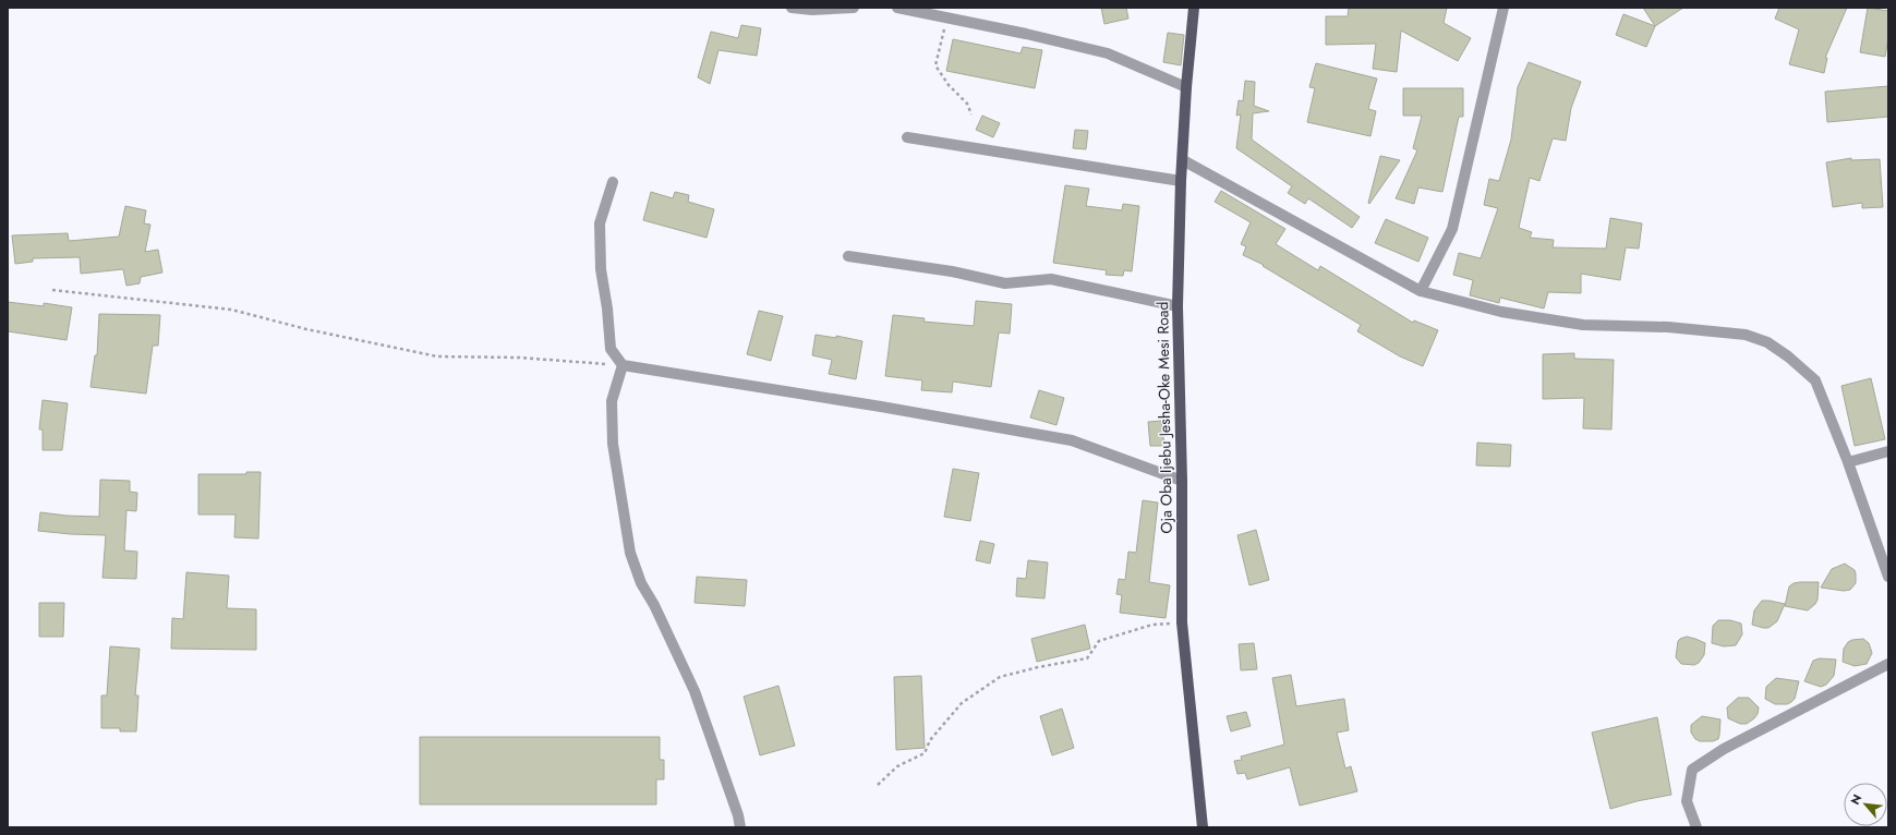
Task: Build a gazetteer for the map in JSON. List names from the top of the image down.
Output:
{
  "streets": {
    "main road": ["Oja Oba Ijebu Jesha-Oke Mesi Road"]
  },
  "north": "top left"
}
